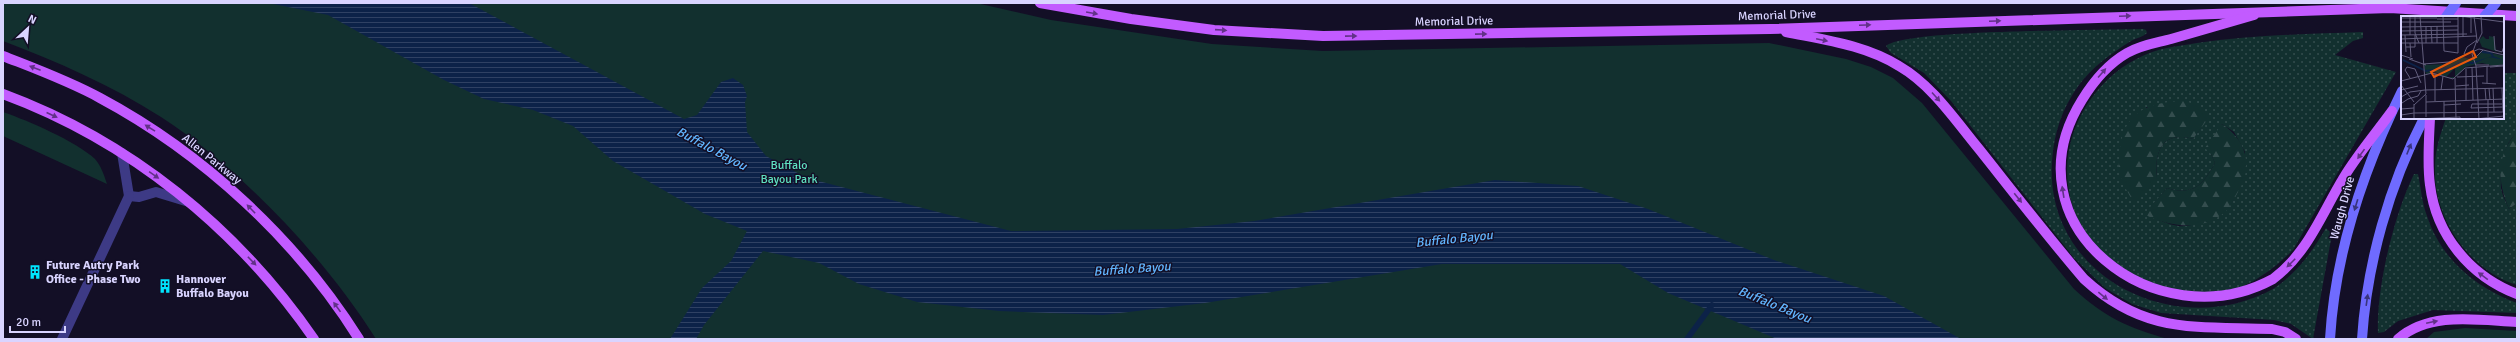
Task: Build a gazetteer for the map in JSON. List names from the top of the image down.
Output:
{
  "streets": {
    "main road": ["Memorial Drive", "Allen Parkway", "Waugh Drive"]
  },
  "one_way": ["Memorial Drive"],
  "water": ["Buffalo Bayou"],
  "parks": ["Buffalo Bayou Park"],
  "places": {
    "building": ["Future Autry Park Office - Phase Two", "Hannover Buffalo Bayou"]
  },
  "scale_bar": "20 m",
  "north": "top right"
}
